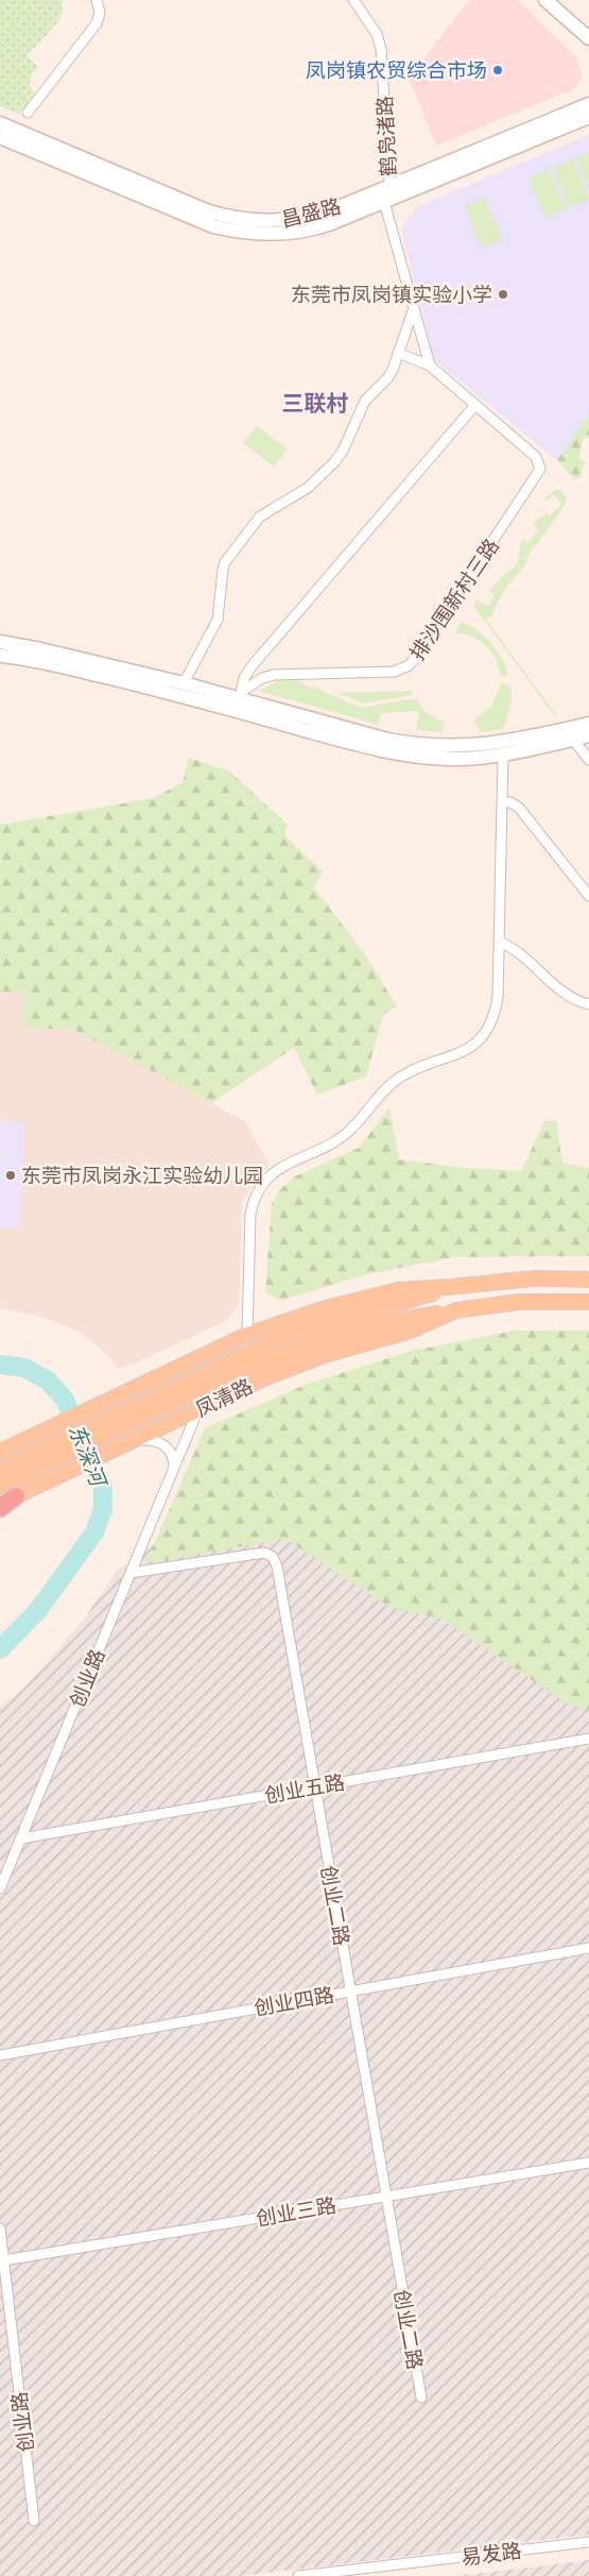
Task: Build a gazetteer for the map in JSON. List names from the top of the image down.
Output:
{
  "streets": {
    "main road": ["凤清路"],
    "street": [
      "鹤凫渚路",
      "昌盛路",
      "排沙围新村三路",
      "创业路",
      "创业五路",
      "创业二路",
      "创业四路",
      "创业三路",
      "易发路"
    ]
  },
  "crossings": [
    ["鹤凫渚路", "昌盛路"],
    ["凤清路", "创业路"],
    ["创业路", "创业五路"],
    ["创业路", "创业二路"],
    ["创业路", "创业三路"],
    ["创业五路", "创业二路"],
    ["创业二路", "创业四路"],
    ["创业二路", "创业三路"]
  ],
  "districts": ["三联村"],
  "water": ["东深河"],
  "places": ["凤岗镇农贸综合市场", "东莞市凤岗镇实验小学", "东莞市凤岗永江实验幼儿园"]
}
